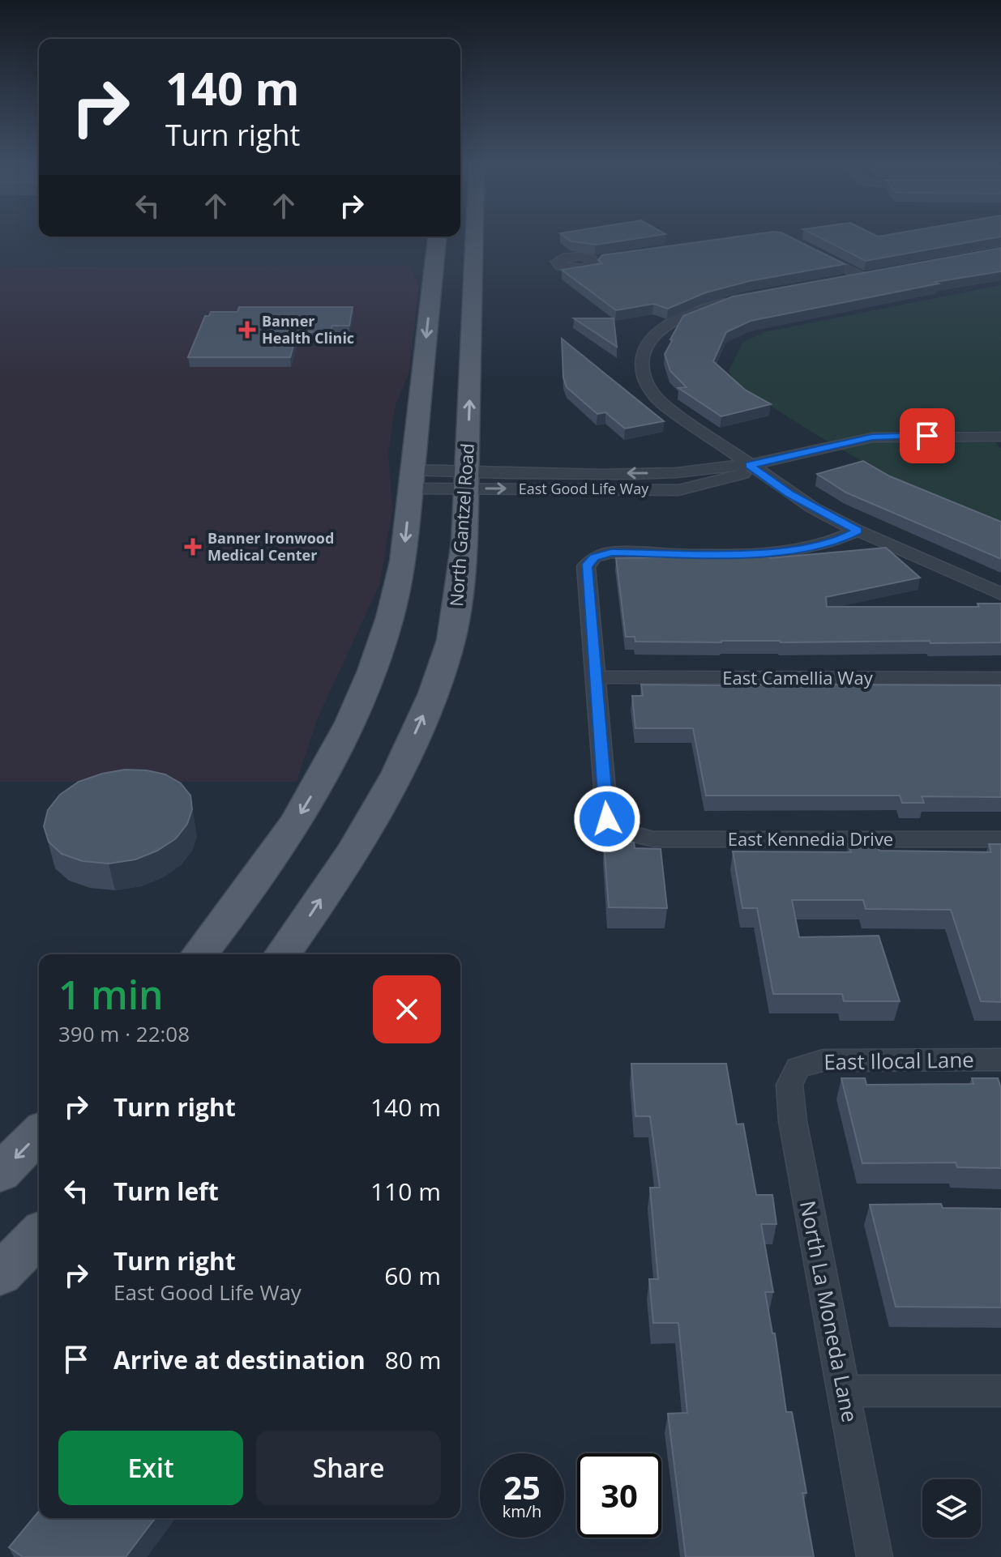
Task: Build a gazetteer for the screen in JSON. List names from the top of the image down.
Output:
{
  "streets": {
    "main road": ["North Gantzel Road"],
    "street": [
      "East Good Life Way",
      "East Camellia Way",
      "East Kennedia Drive",
      "East Ilocal Lane",
      "North La Moneda Lane"
    ]
  },
  "crossings": [
    ["East Good Life Way", "North Gantzel Road"],
    ["East Camellia Way", "East Kennedia Drive"],
    ["East Ilocal Lane", "North La Moneda Lane"]
  ],
  "places": {
    "health": ["Banner Health Clinic", "Banner Ironwood Medical Center"]
  },
  "page": {
    "turn": ["140 m", "Turn right"],
    "heading": ["1 min", "390 m · 22:08"],
    "list": [
      {
        "name": "Turn right",
        "value": "140 m"
      },
      {
        "name": "Turn left",
        "value": "110 m"
      },
      {
        "name": "Turn right",
        "note": "East Good Life Way",
        "value": "60 m"
      },
      {
        "name": "Arrive at destination",
        "value": "80 m"
      }
    ],
    "buttons": ["Exit", "Share"],
    "speed": "25 km/h",
    "limit": "30"
  }
}
